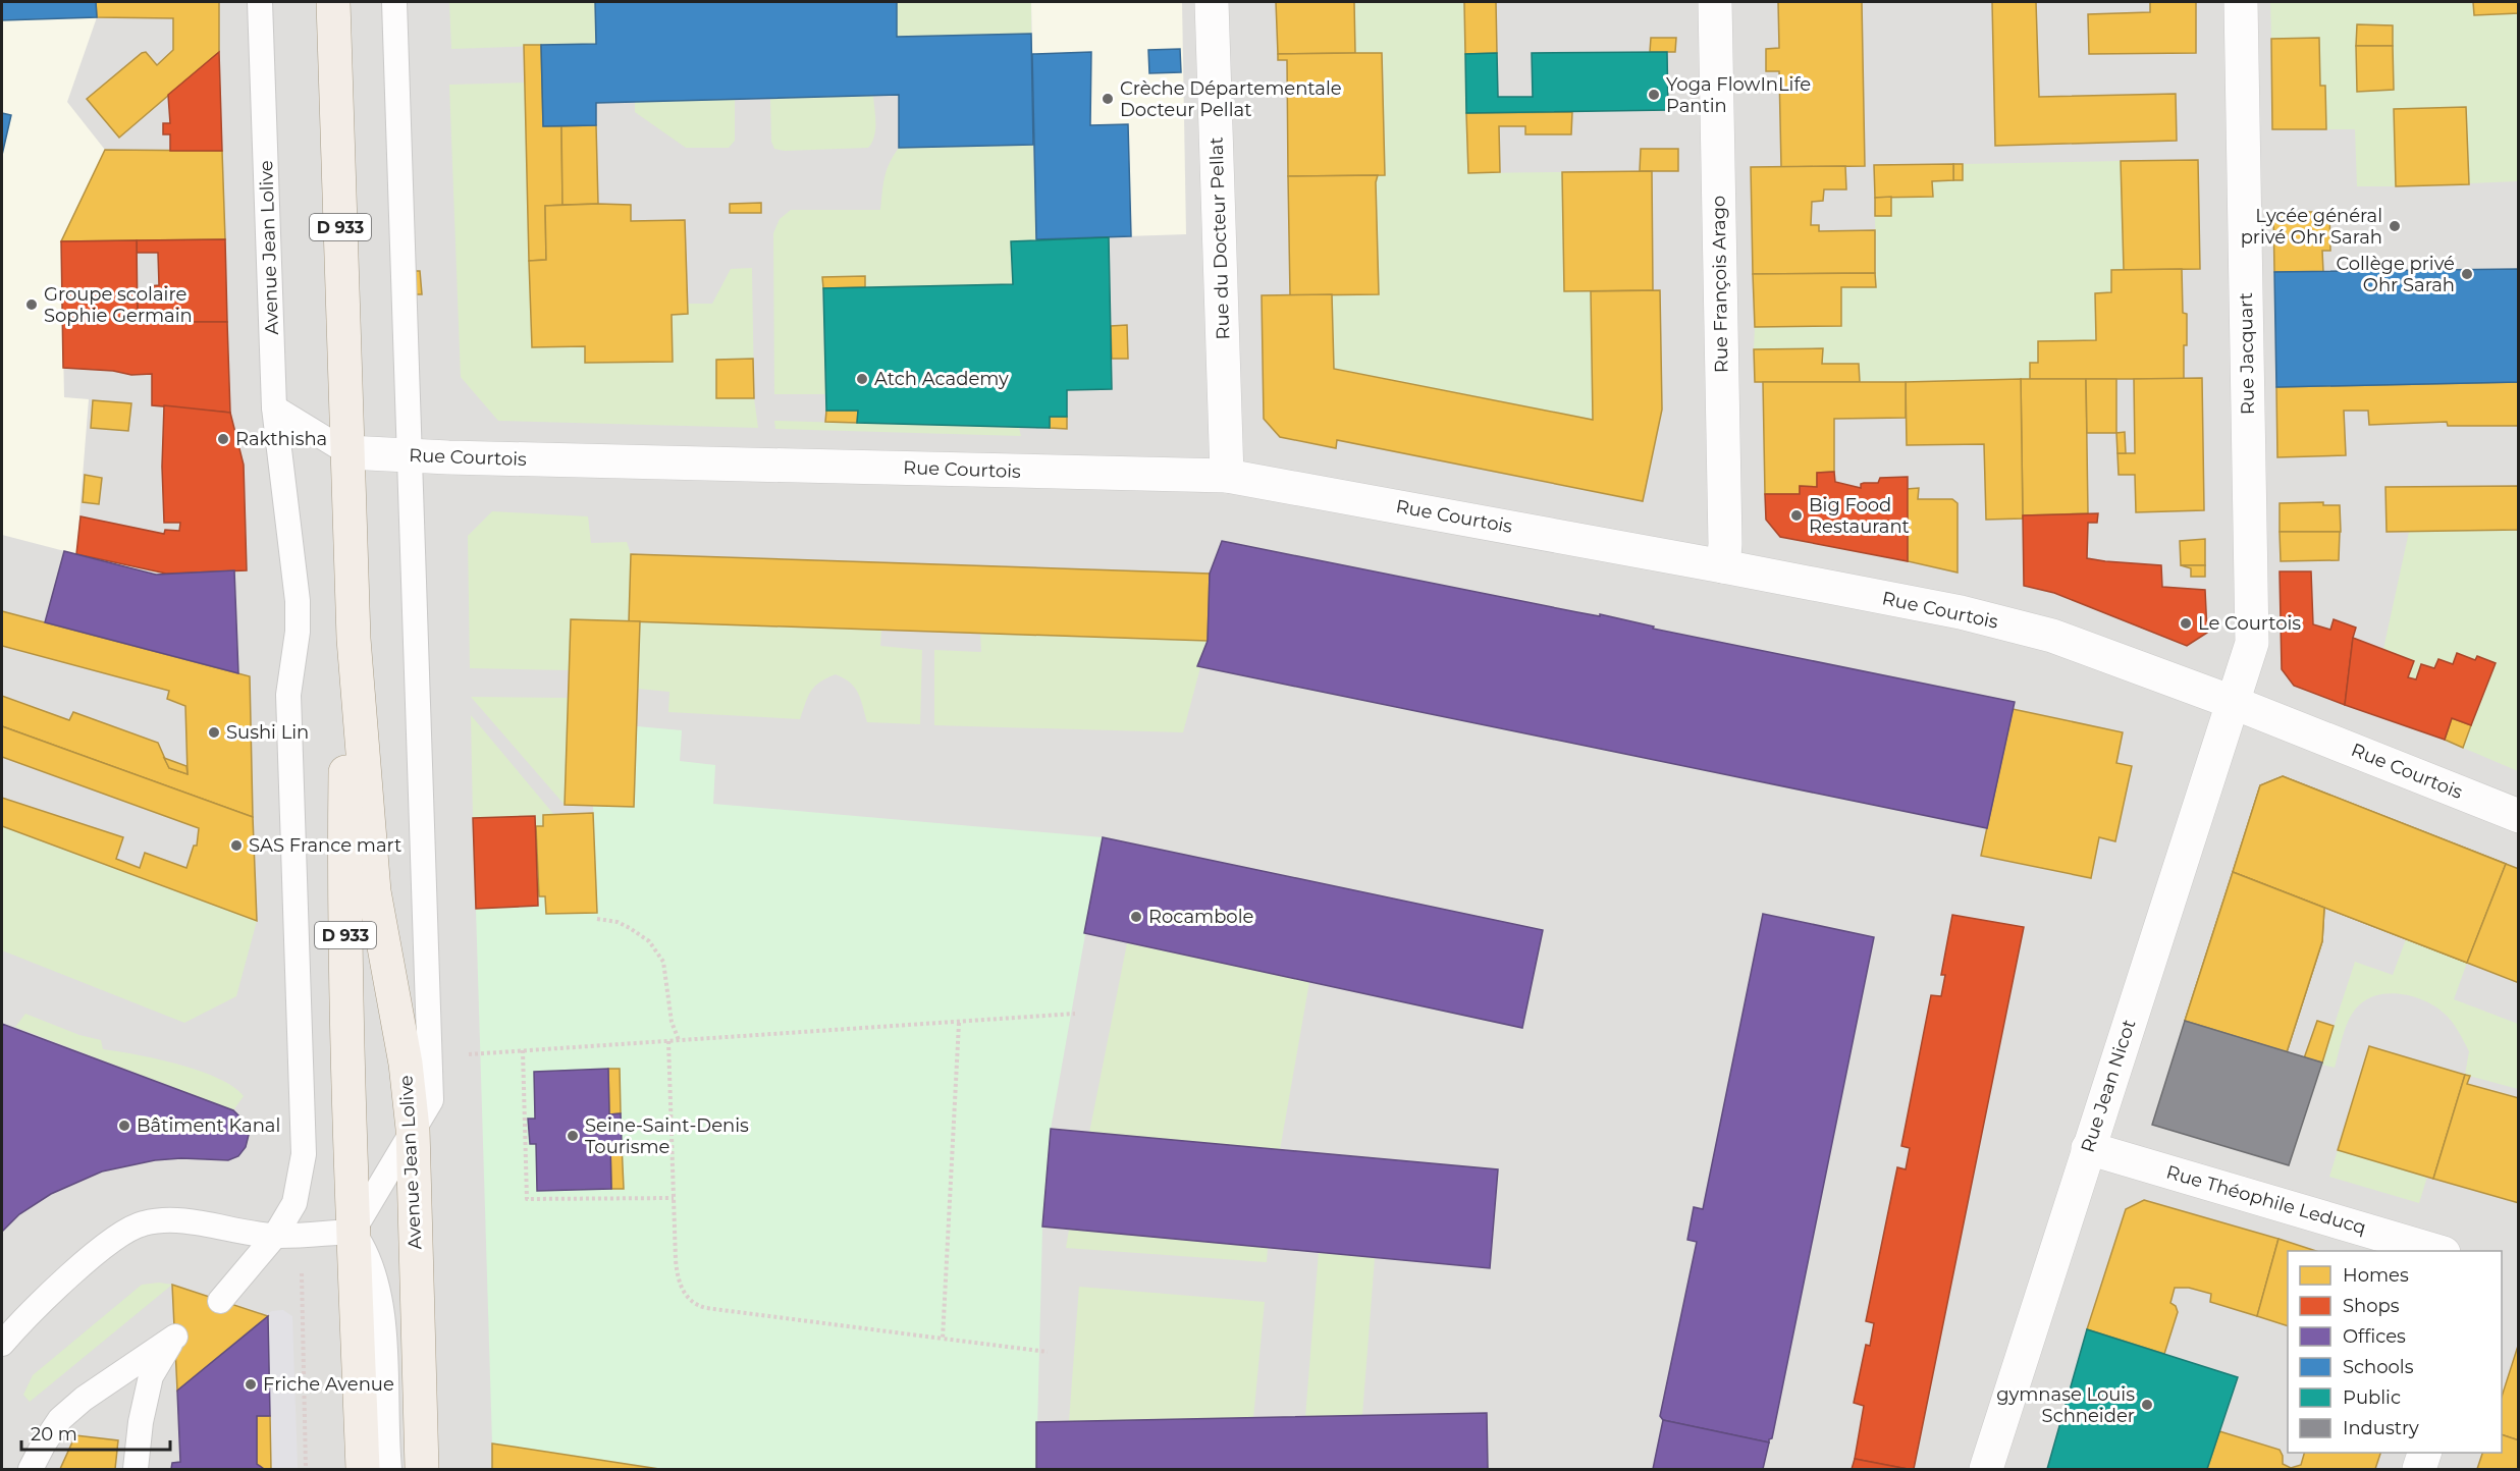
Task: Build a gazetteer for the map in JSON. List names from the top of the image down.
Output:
{
  "streets": {
    "main road": ["D 933", "Avenue Jean Lolive"],
    "street": [
      "Rue du Docteur Pellat",
      "Rue François Arago",
      "Rue Jacquart",
      "Rue Courtois",
      "Rue Jean Nicot",
      "Rue Théophile Leducq"
    ]
  },
  "crossings": [
    ["Rue du Docteur Pellat", "Rue Courtois"],
    ["Avenue Jean Lolive", "Rue Courtois"],
    ["Rue François Arago", "Rue Courtois"],
    ["Rue Jacquart", "Rue Courtois"],
    ["Rue Jacquart", "Rue Jean Nicot"],
    ["Rue Courtois", "Rue Jean Nicot"],
    ["Rue Jean Nicot", "Rue Théophile Leducq"]
  ],
  "places": [
    "Yoga FlowInLife Pantin",
    "Crèche Départementale Docteur Pellat",
    "Lycée général privé Ohr Sarah",
    "Collège privé Ohr Sarah",
    "Groupe scolaire Sophie Germain",
    "Atch Academy",
    "Rakthisha",
    "Big Food Restaurant",
    "Le Courtois",
    "Sushi Lin",
    "SAS France mart",
    "Rocambole",
    "Bâtiment Kanal",
    "Seine-Saint-Denis Tourisme",
    "Friche Avenue",
    "gymnase Louis Schneider"
  ],
  "legend": [
    "Homes",
    "Shops",
    "Offices",
    "Schools",
    "Public",
    "Industry"
  ],
  "scale_bar": "20 m"
}
